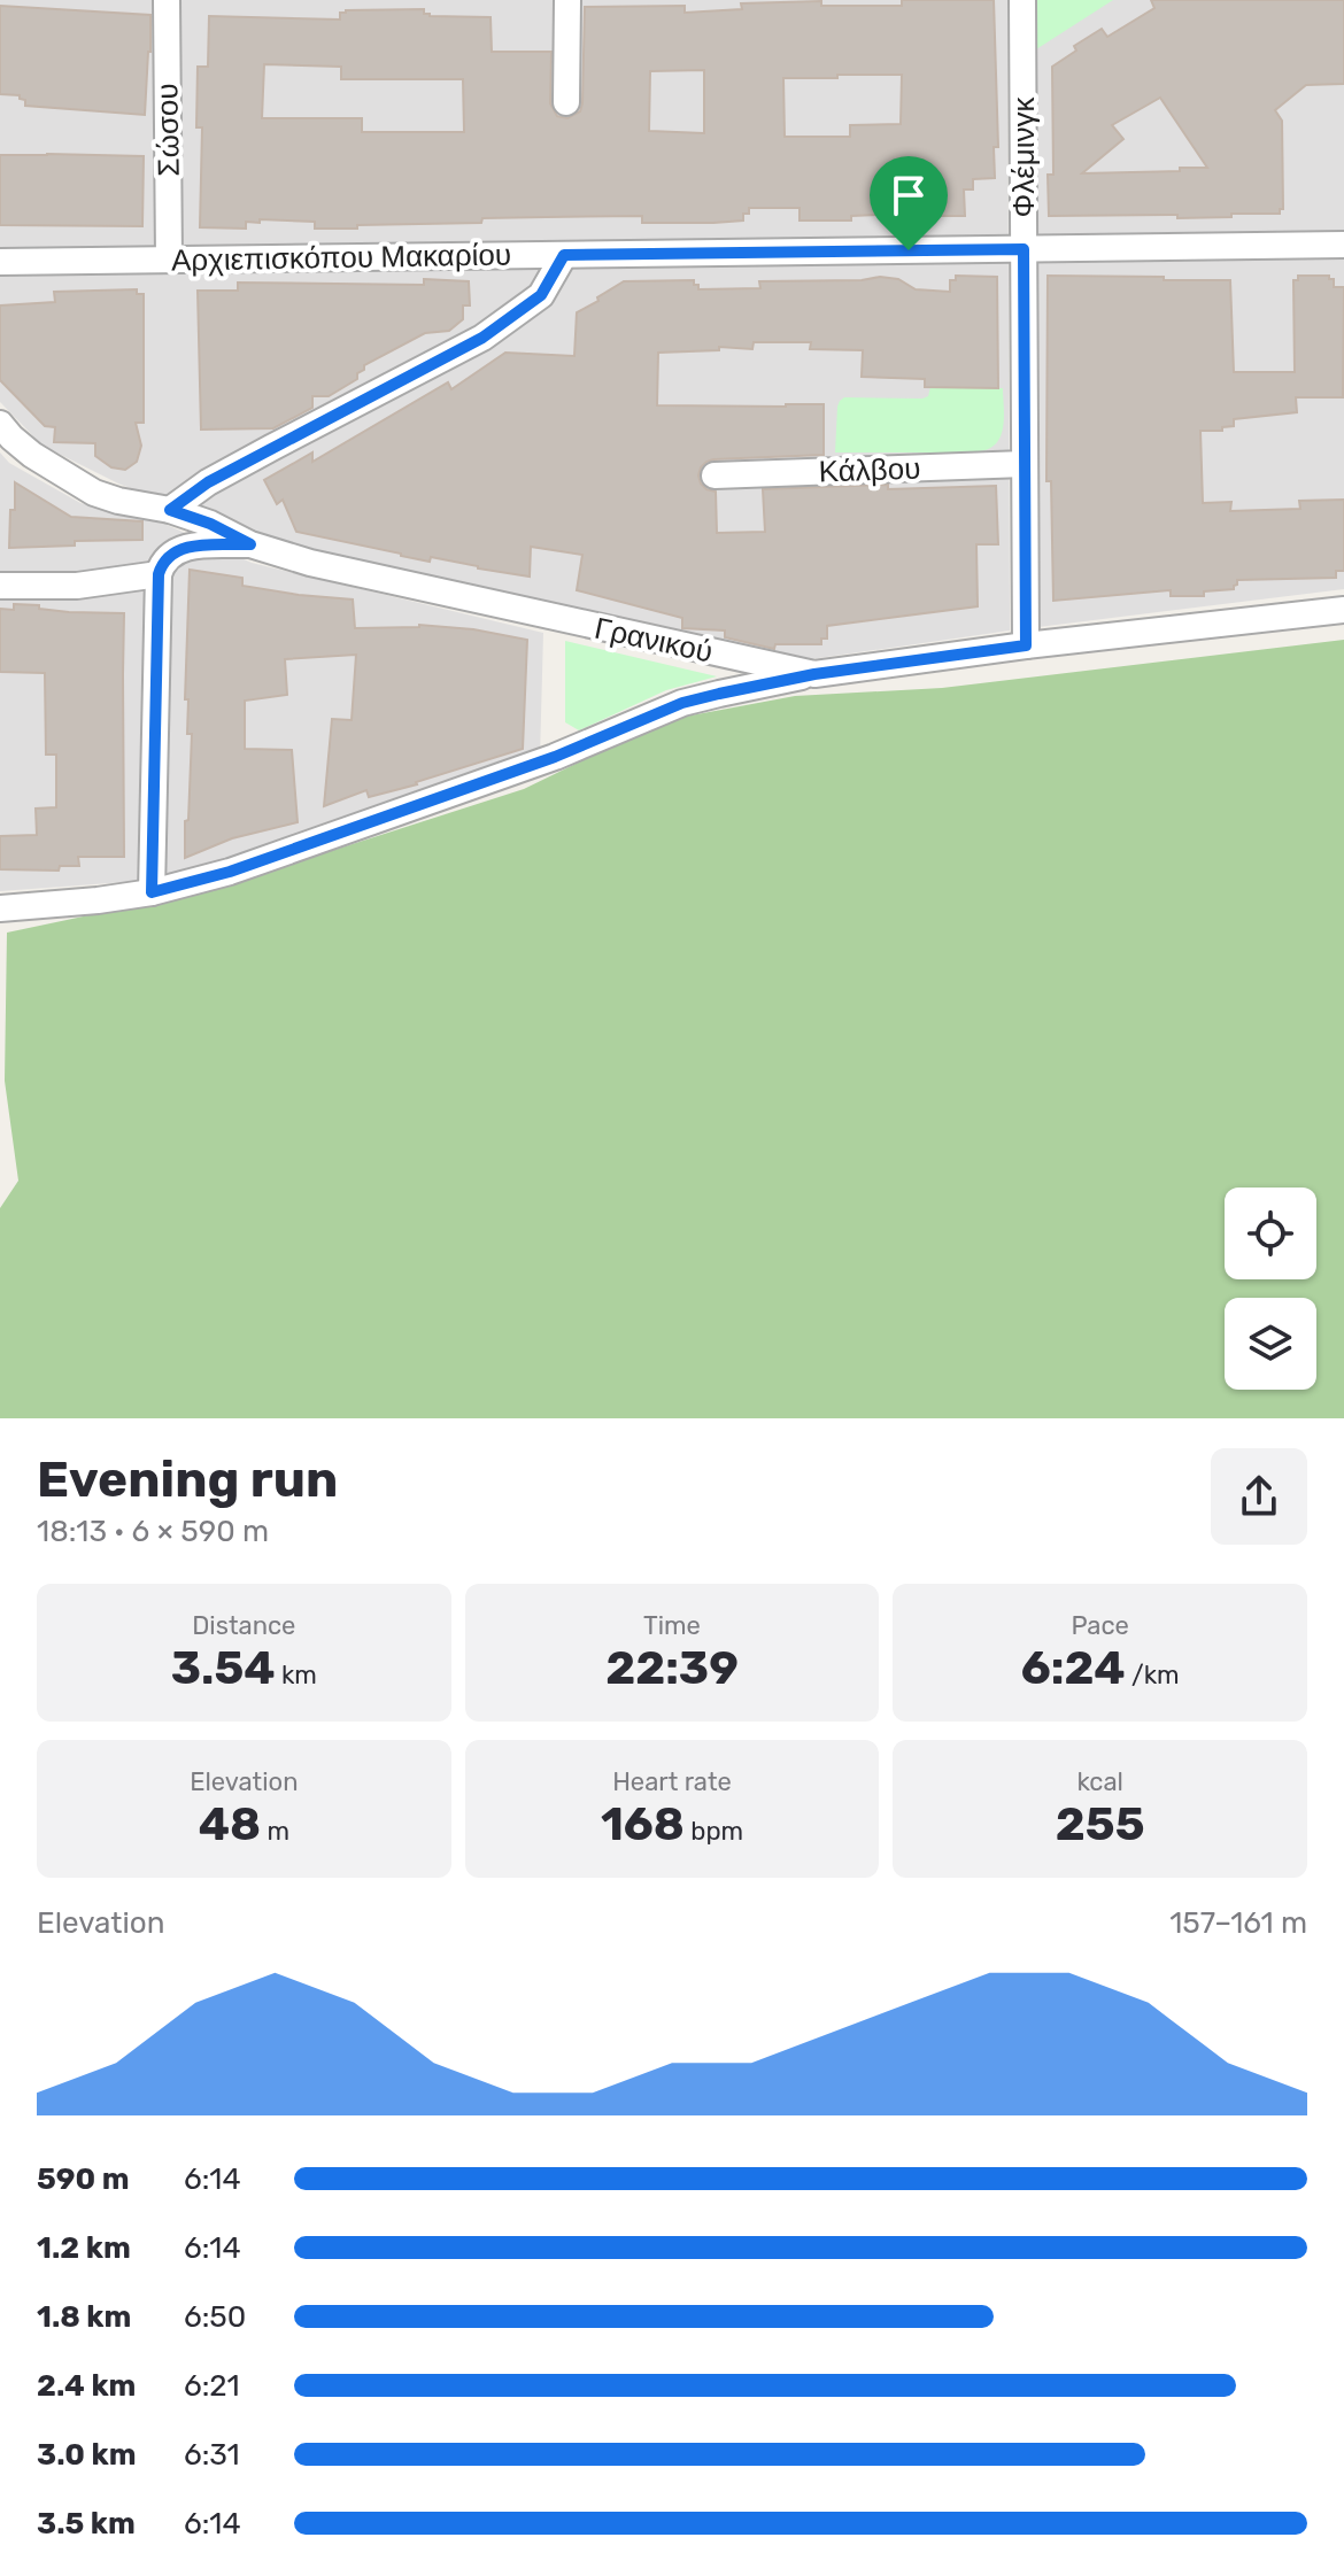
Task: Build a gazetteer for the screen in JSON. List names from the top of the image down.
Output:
{
  "streets": {
    "street": [
      "Σώσου",
      "Φλέμινγκ",
      "Αρχιεπισκόπου Μακαρίου",
      "Κάλβου",
      "Γρανικού"
    ]
  },
  "crossings": [
    ["Σώσου", "Αρχιεπισκόπου Μακαρίου"],
    ["Φλέμινγκ", "Αρχιεπισκόπου Μακαρίου"],
    ["Φλέμινγκ", "Κάλβου"],
    ["Φλέμινγκ", "Γρανικού"]
  ],
  "page": {
    "heading": ["Evening run", "18:13 · 6 × 590 m"],
    "stats": [
      ["Distance", "3.54 km"],
      ["Time", "22:39"],
      ["Pace", "6:24 /km"],
      ["Elevation", "48 m"],
      ["Heart rate", "168 bpm"],
      ["kcal", "255"]
    ],
    "chart": ["Elevation", "157–161 m"],
    "list": [
      {
        "name": "590 m",
        "note": "6:14"
      },
      {
        "name": "1.2 km",
        "note": "6:14"
      },
      {
        "name": "1.8 km",
        "note": "6:50"
      },
      {
        "name": "2.4 km",
        "note": "6:21"
      },
      {
        "name": "3.0 km",
        "note": "6:31"
      },
      {
        "name": "3.5 km",
        "note": "6:14"
      }
    ]
  }
}
